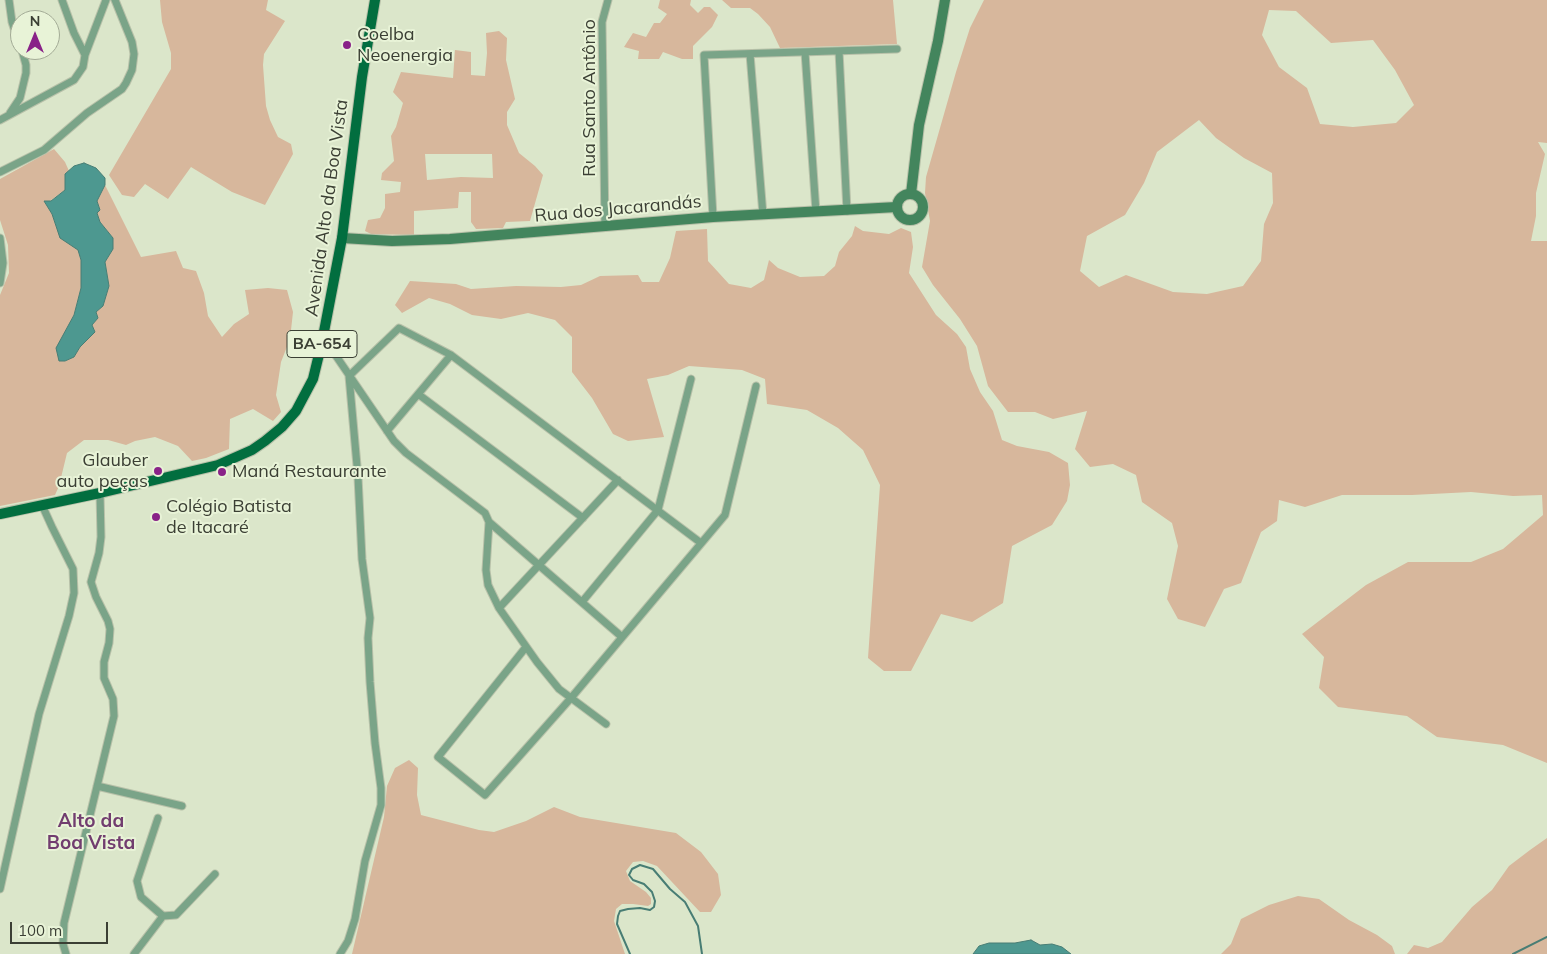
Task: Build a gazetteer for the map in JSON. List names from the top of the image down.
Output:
{
  "streets": {
    "main road": ["Avenida Alto da Boa Vista", "BA-654"],
    "street": ["Rua Santo Antônio", "Rua dos Jacarandás"]
  },
  "crossings": [
    ["Rua Santo Antônio", "Rua dos Jacarandás"],
    ["Avenida Alto da Boa Vista", "Rua dos Jacarandás"],
    ["Avenida Alto da Boa Vista", "BA-654"]
  ],
  "districts": ["Alto da Boa Vista"],
  "places": [
    "Coelba Neoenergia",
    "Glauber auto peças",
    "Maná Restaurante",
    "Colégio Batista de Itacaré"
  ],
  "scale_bar": "100 m",
  "north": "top"
}
